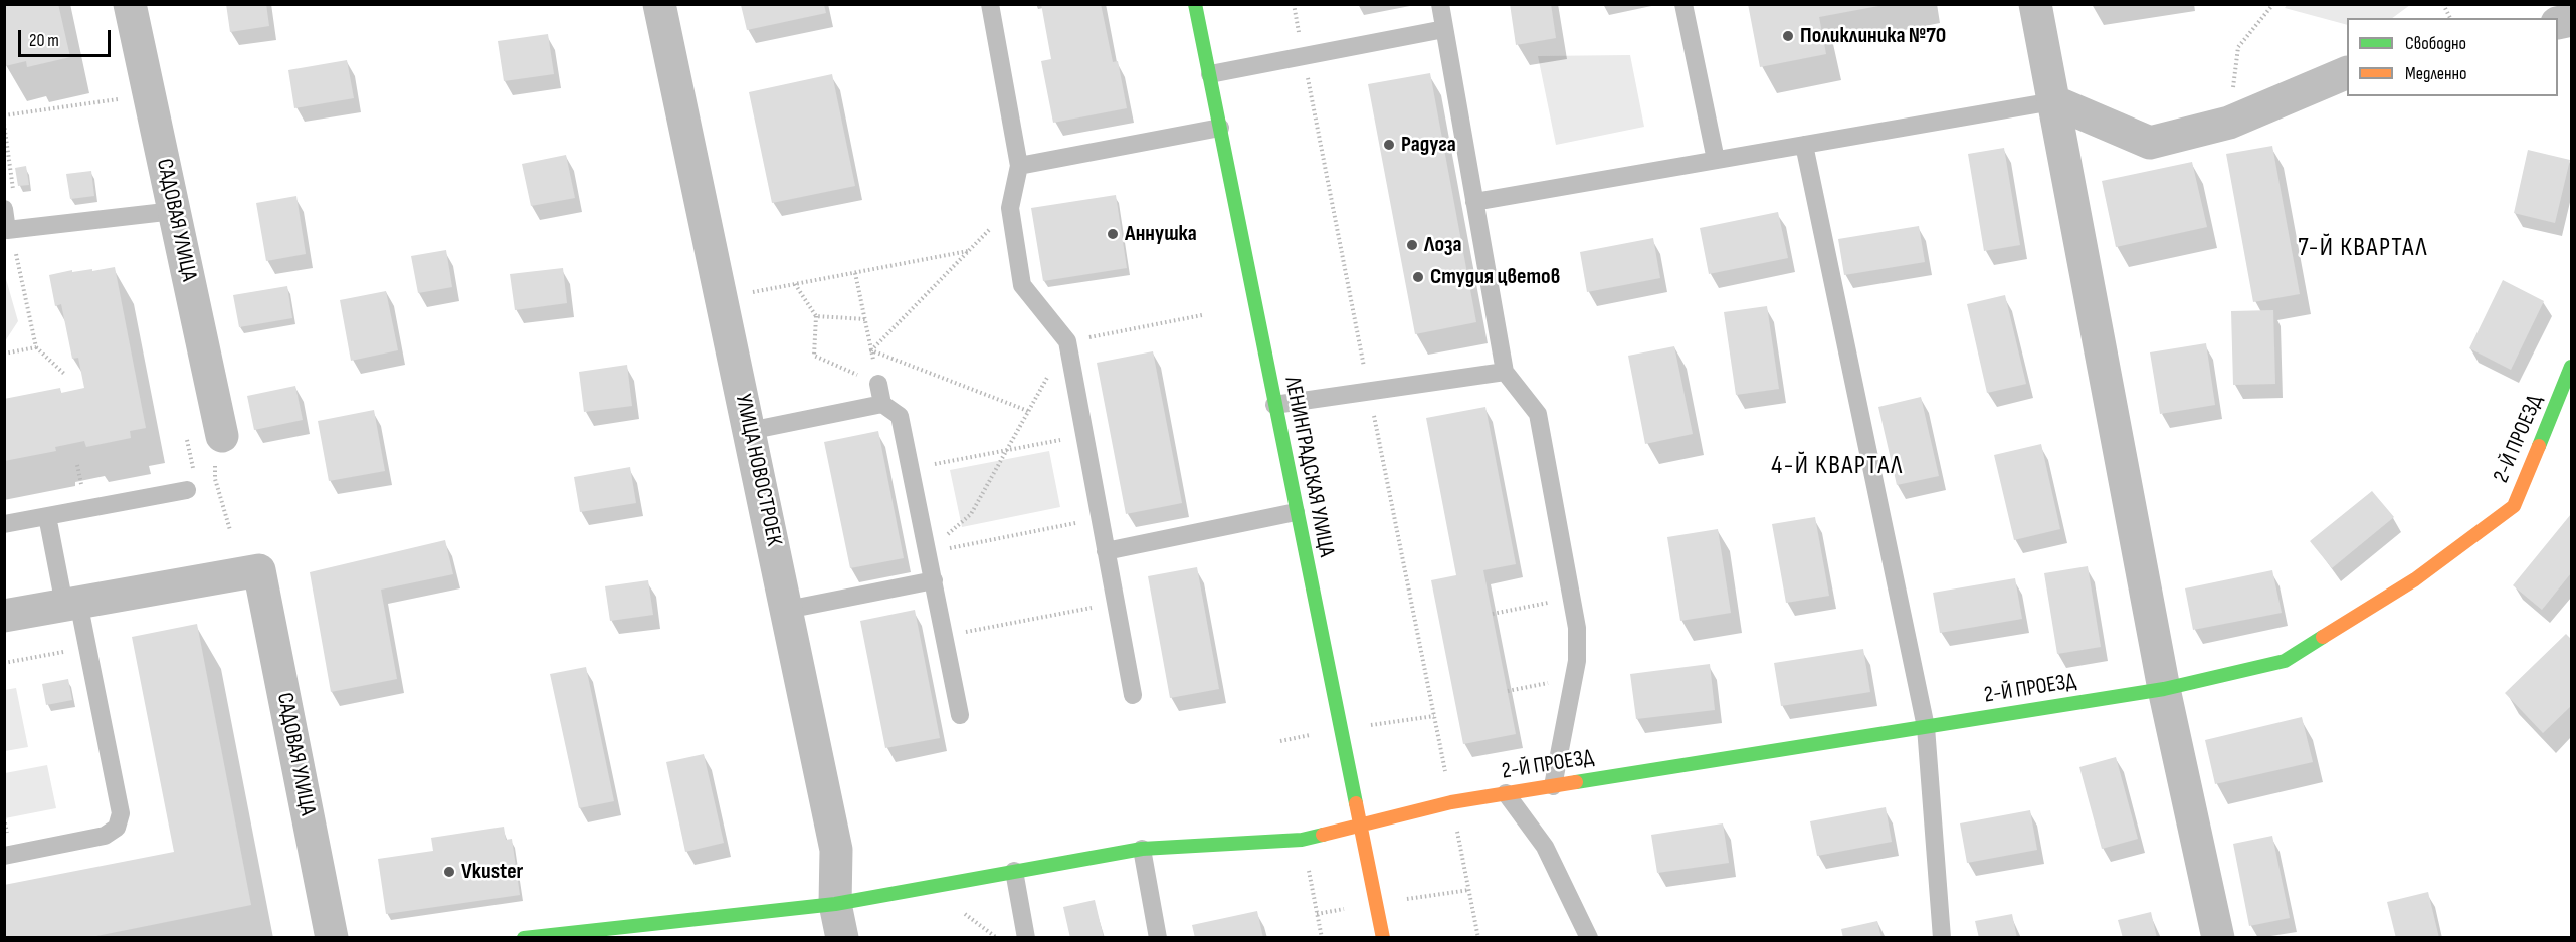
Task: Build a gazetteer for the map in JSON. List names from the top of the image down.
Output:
{
  "streets": {
    "street": [
      "САДОВАЯ УЛИЦА",
      "2-Й ПРОЕЗД",
      "ЛЕНИНГРАДСКАЯ УЛИЦА",
      "УЛИЦА НОВОСТРОЕК"
    ]
  },
  "crossings": [
    ["2-Й ПРОЕЗД", "ЛЕНИНГРАДСКАЯ УЛИЦА"],
    ["2-Й ПРОЕЗД", "УЛИЦА НОВОСТРОЕК"]
  ],
  "districts": ["7-Й КВАРТАЛ", "4-Й КВАРТАЛ"],
  "places": [
    "Поликлиника №70",
    "Радуга",
    "Аннушка",
    "Лоза",
    "Студия цветов",
    "Vkuster"
  ],
  "legend": ["Свободно", "Медленно"],
  "scale_bar": "20 m"
}
